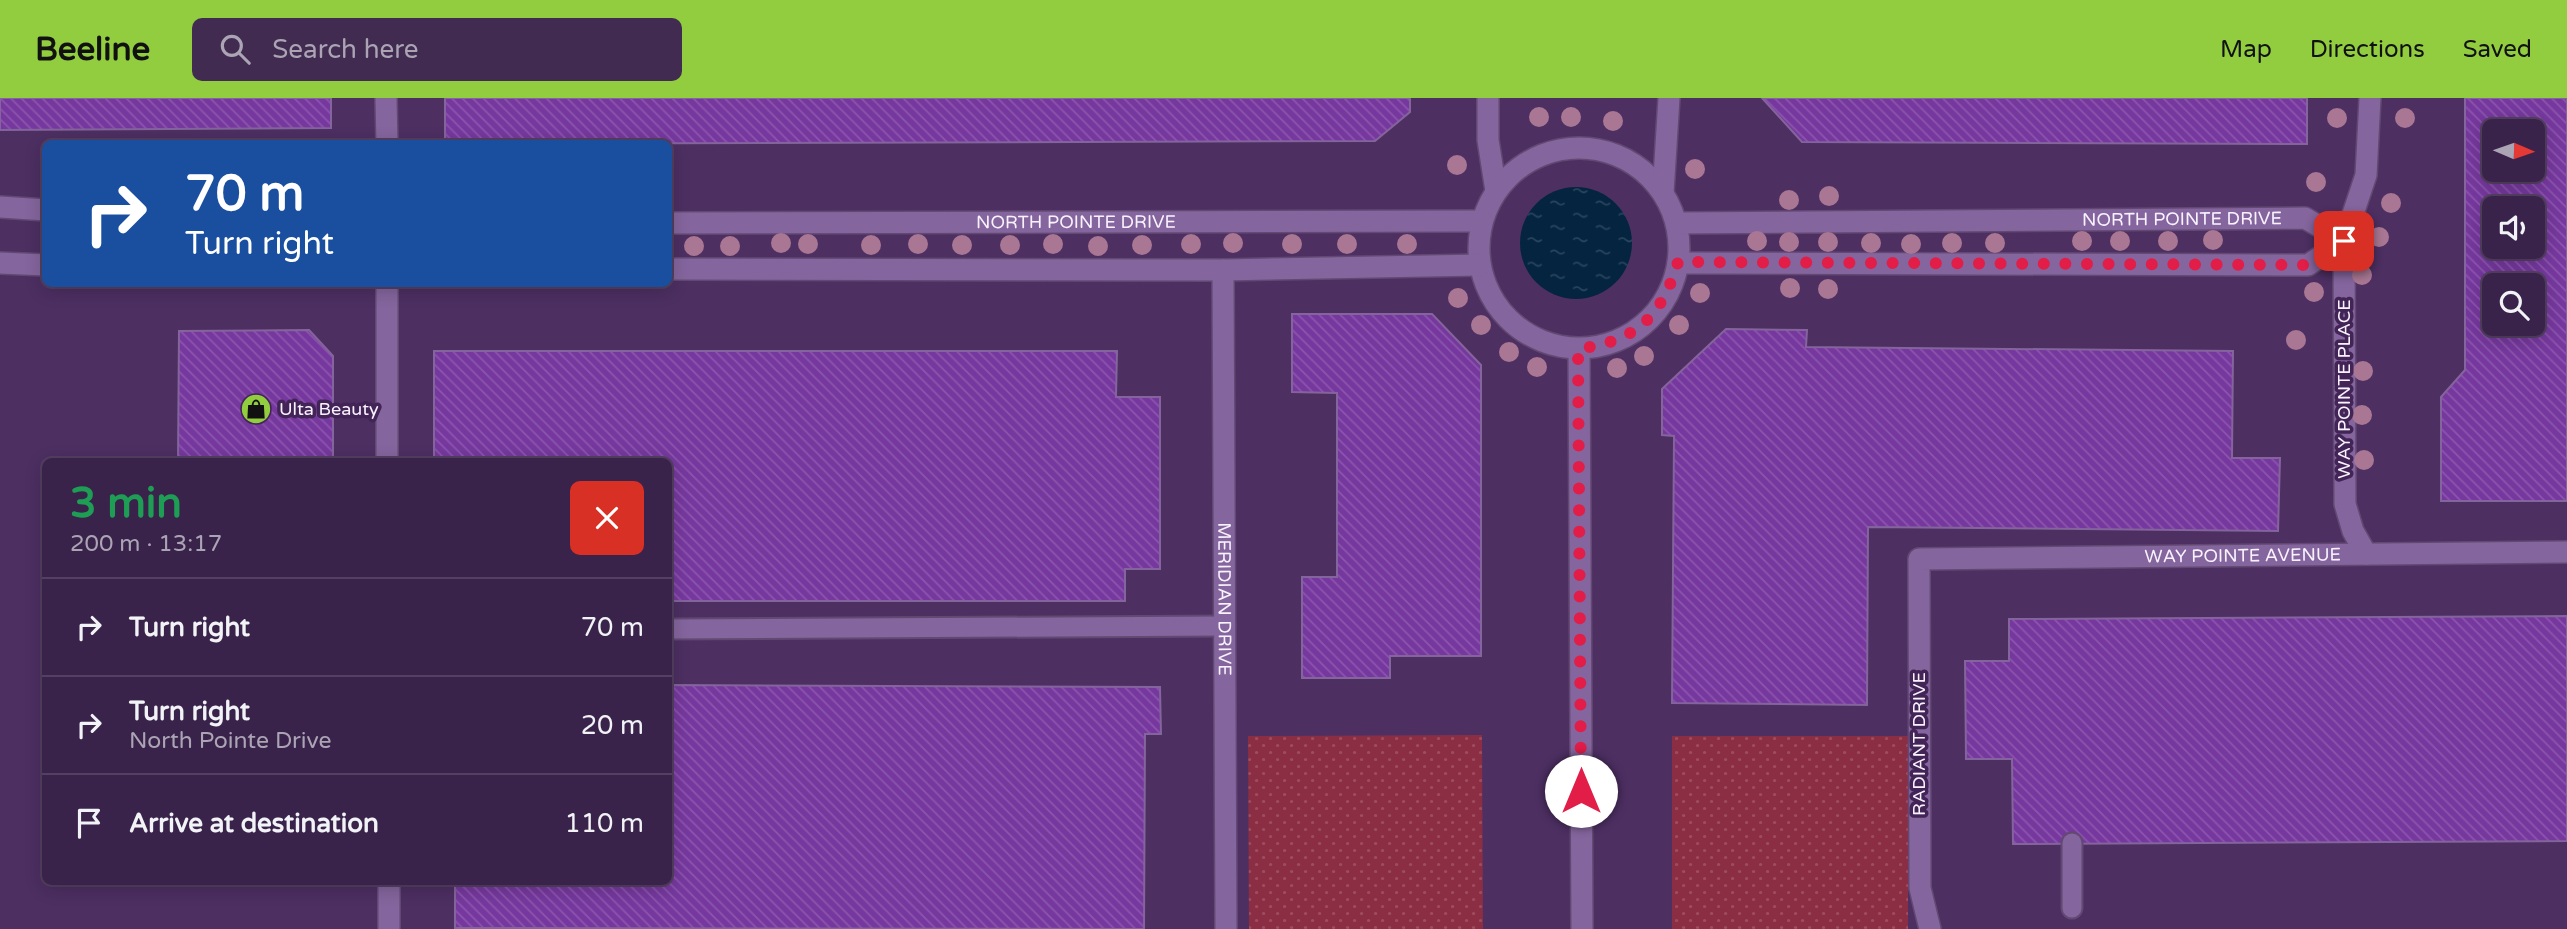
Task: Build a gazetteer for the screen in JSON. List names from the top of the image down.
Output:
{
  "streets": {
    "street": [
      "NORTH POINTE DRIVE",
      "WAY POINTE PLACE",
      "WAY POINTE AVENUE",
      "MERIDIAN DRIVE",
      "RADIANT DRIVE"
    ]
  },
  "crossings": [
    ["NORTH POINTE DRIVE", "WAY POINTE PLACE"],
    ["WAY POINTE PLACE", "WAY POINTE AVENUE"],
    ["WAY POINTE AVENUE", "RADIANT DRIVE"]
  ],
  "places": {
    "shop": ["Ulta Beauty"]
  },
  "north": "right",
  "page": {
    "header": "Beeline",
    "search": "Search here",
    "nav": ["Map", "Directions", "Saved"],
    "turn": ["70 m", "Turn right"],
    "heading": ["3 min", "200 m · 13:17"],
    "list": [
      {
        "name": "Turn right",
        "value": "70 m"
      },
      {
        "name": "Turn right",
        "note": "North Pointe Drive",
        "value": "20 m"
      },
      {
        "name": "Arrive at destination",
        "value": "110 m"
      }
    ]
  }
}
